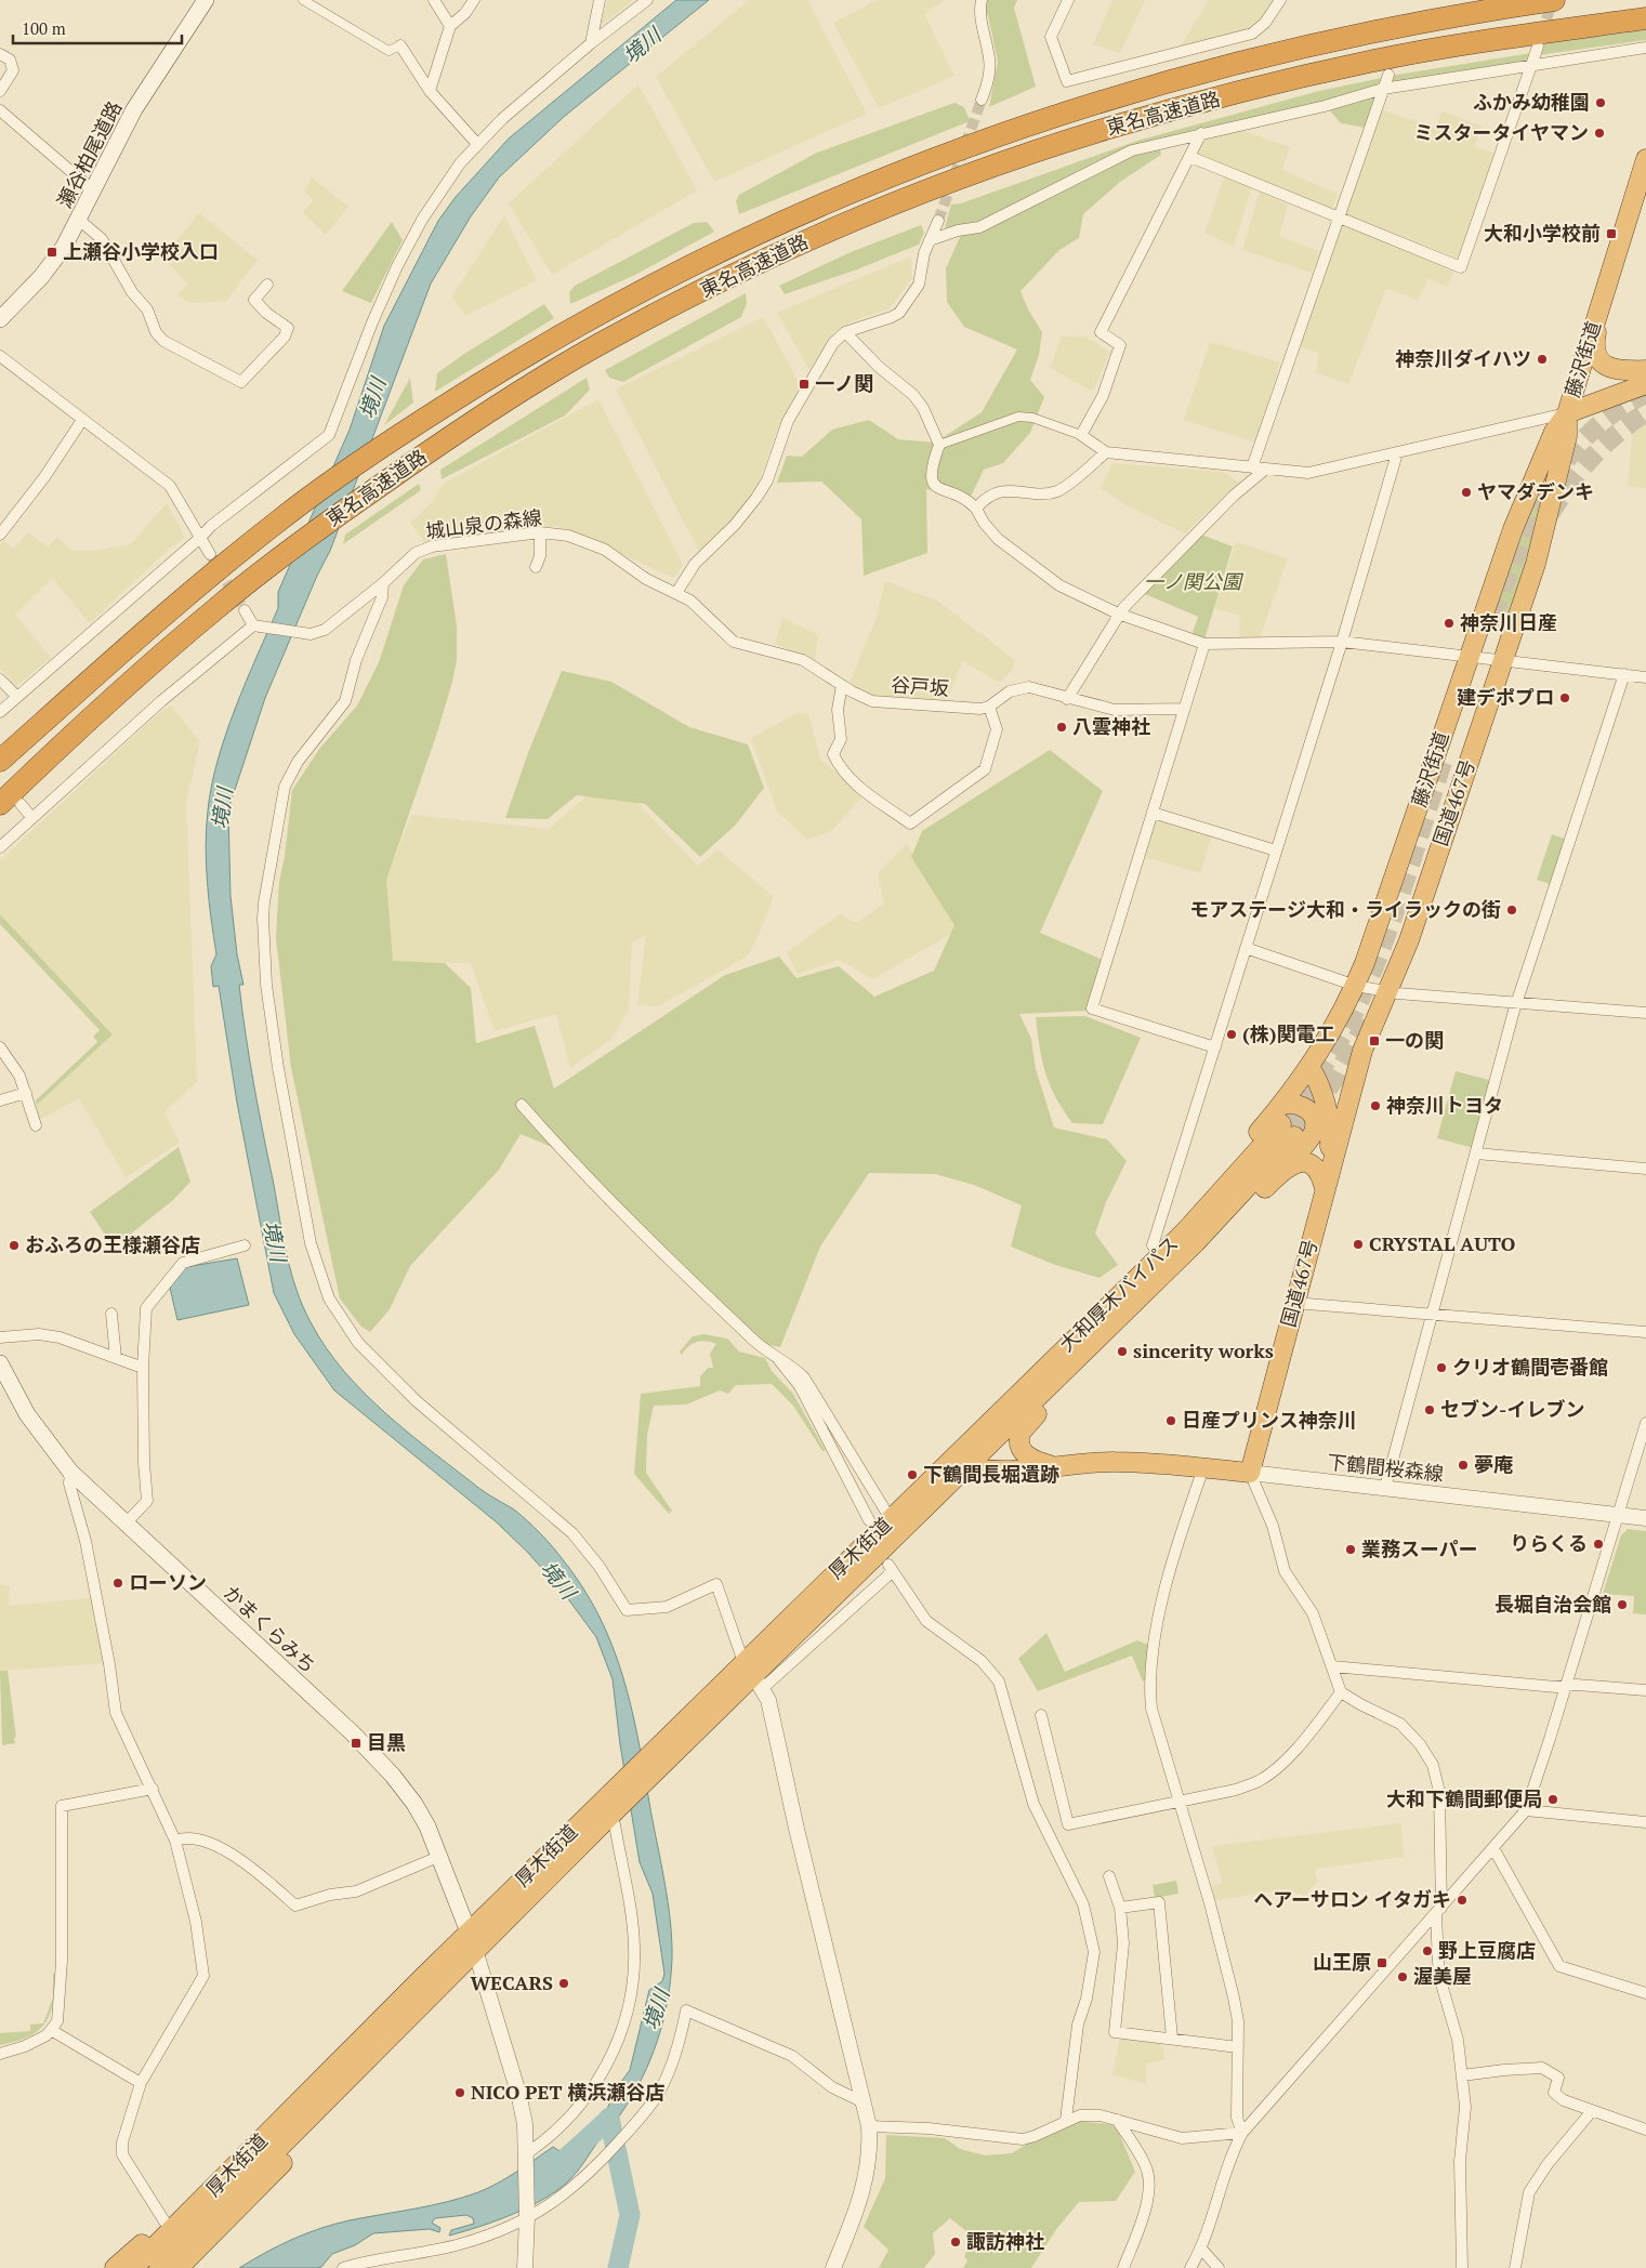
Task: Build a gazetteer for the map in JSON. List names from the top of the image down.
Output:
{
  "streets": {
    "highway": [
      "東名高速道路",
      "藤沢街道",
      "国道467号",
      "大和厚木バイパス",
      "厚木街道"
    ],
    "main road": ["瀬谷柏尾道路", "かまくらみち"],
    "street": ["城山泉の森線", "谷戸坂", "下鶴間桜森線"]
  },
  "crossings": [
    ["藤沢街道", "国道467号"],
    ["藤沢街道", "大和厚木バイパス"],
    ["城山泉の森線", "谷戸坂"],
    ["国道467号", "下鶴間桜森線"],
    ["大和厚木バイパス", "厚木街道"],
    ["厚木街道", "かまくらみち"]
  ],
  "water": ["境川"],
  "parks": ["一ノ関公園"],
  "places": {
    "other": [
      "ふかみ幼稚園",
      "ミスタータイヤマン",
      "神奈川ダイハツ",
      "ヤマダデンキ",
      "神奈川日産",
      "建デポプロ",
      "八雲神社",
      "モアステージ大和・ライラックの街",
      "(株)関電工",
      "神奈川トヨタ",
      "CRYSTAL AUTO",
      "おふろの王様瀬谷店",
      "sincerity works",
      "クリオ鶴間壱番館",
      "セブン-イレブン",
      "日産プリンス神奈川",
      "夢庵",
      "下鶴間長堀遺跡",
      "りらくる",
      "業務スーパー",
      "ローソン",
      "長堀自治会館",
      "大和下鶴間郵便局",
      "ヘアーサロン イタガキ",
      "野上豆腐店",
      "渥美屋",
      "WECARS",
      "NICO PET 横浜瀬谷店",
      "諏訪神社"
    ],
    "transit": [
      "大和小学校前",
      "上瀬谷小学校入口",
      "一ノ関",
      "一の関",
      "目黒",
      "山王原"
    ]
  },
  "scale_bar": "100 m"
}
